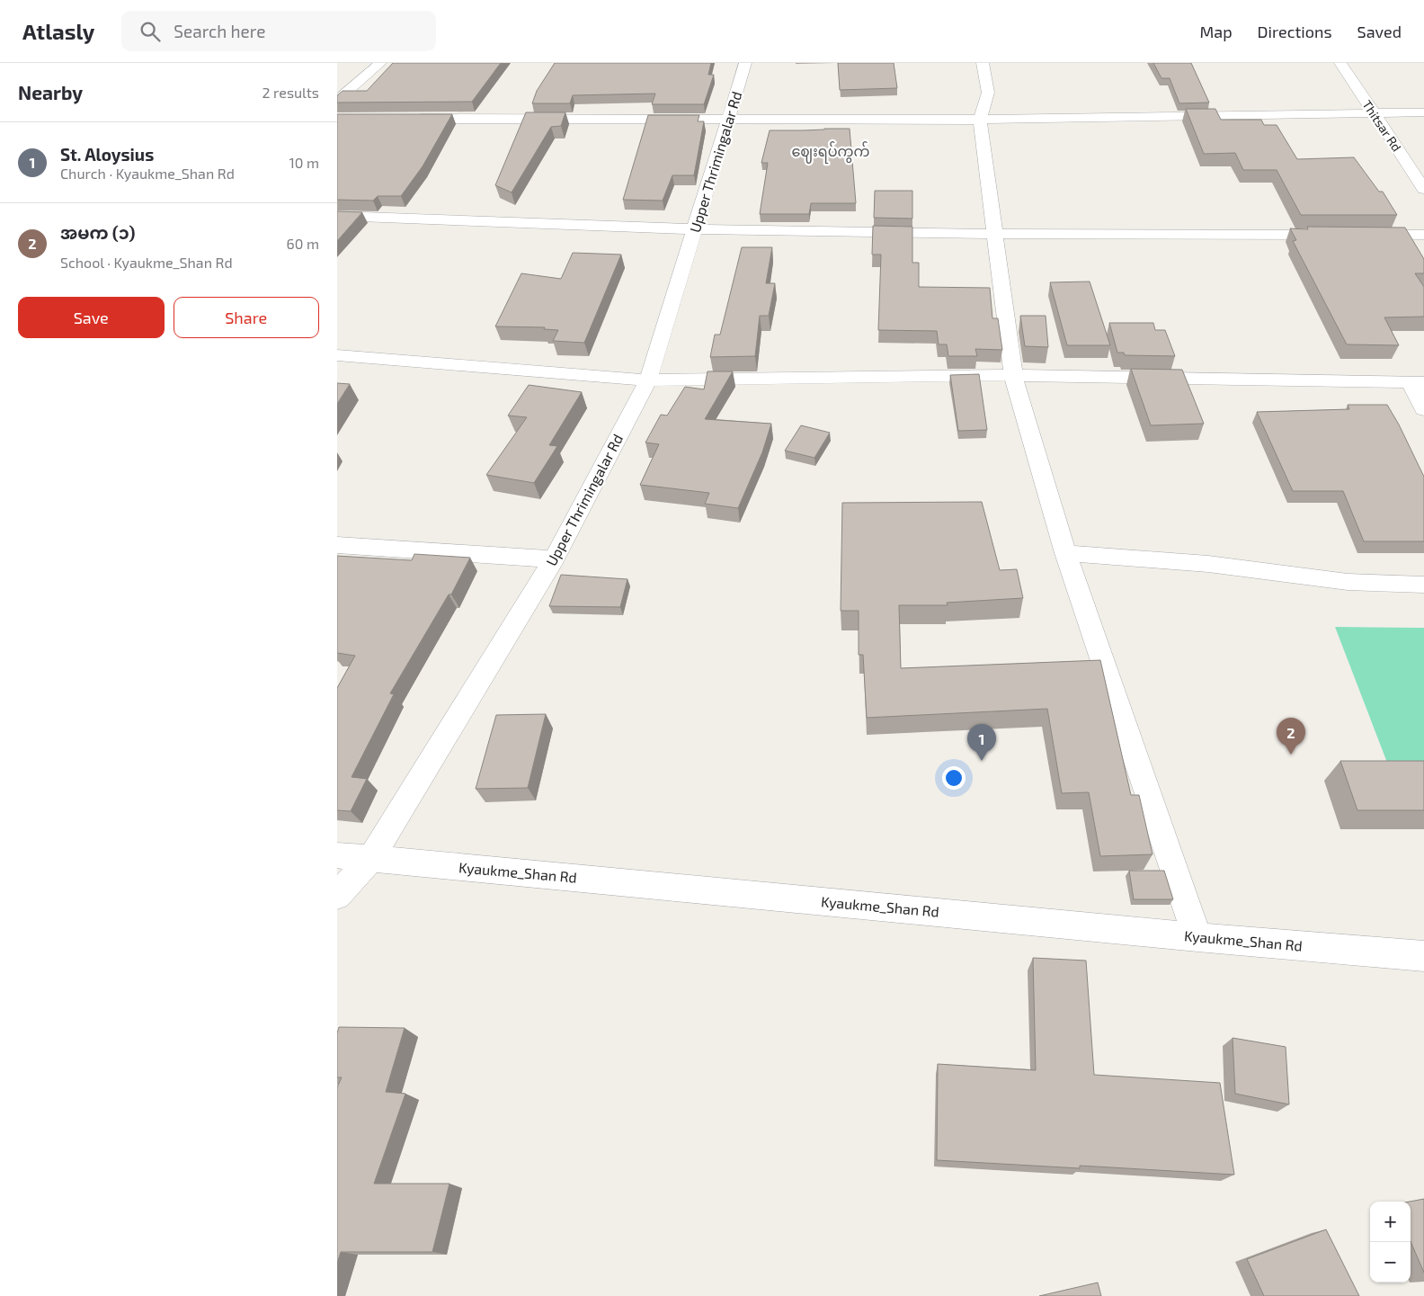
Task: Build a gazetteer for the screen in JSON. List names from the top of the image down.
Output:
{
  "streets": {
    "street": ["Thitsar Rd", "Upper Thrimingalar Rd", "Kyaukme_Shan Rd"]
  },
  "crossings": [
    ["Upper Thrimingalar Rd", "Kyaukme_Shan Rd"]
  ],
  "districts": ["ဈေးရပ်ကွက်"],
  "page": {
    "header": "Atlasly",
    "search": "Search here",
    "nav": ["Map", "Directions", "Saved"],
    "heading": ["Nearby", "2 results"],
    "list": [
      {
        "mark": "1",
        "name": "St. Aloysius",
        "note": "Church · Kyaukme_Shan Rd",
        "value": "10 m"
      },
      {
        "mark": "2",
        "name": "အမက (၁)",
        "note": "School · Kyaukme_Shan Rd",
        "value": "60 m"
      }
    ],
    "buttons": ["Save", "Share"],
    "pins": ["2", "1"],
    "map_buttons": ["+", "−"]
  }
}
